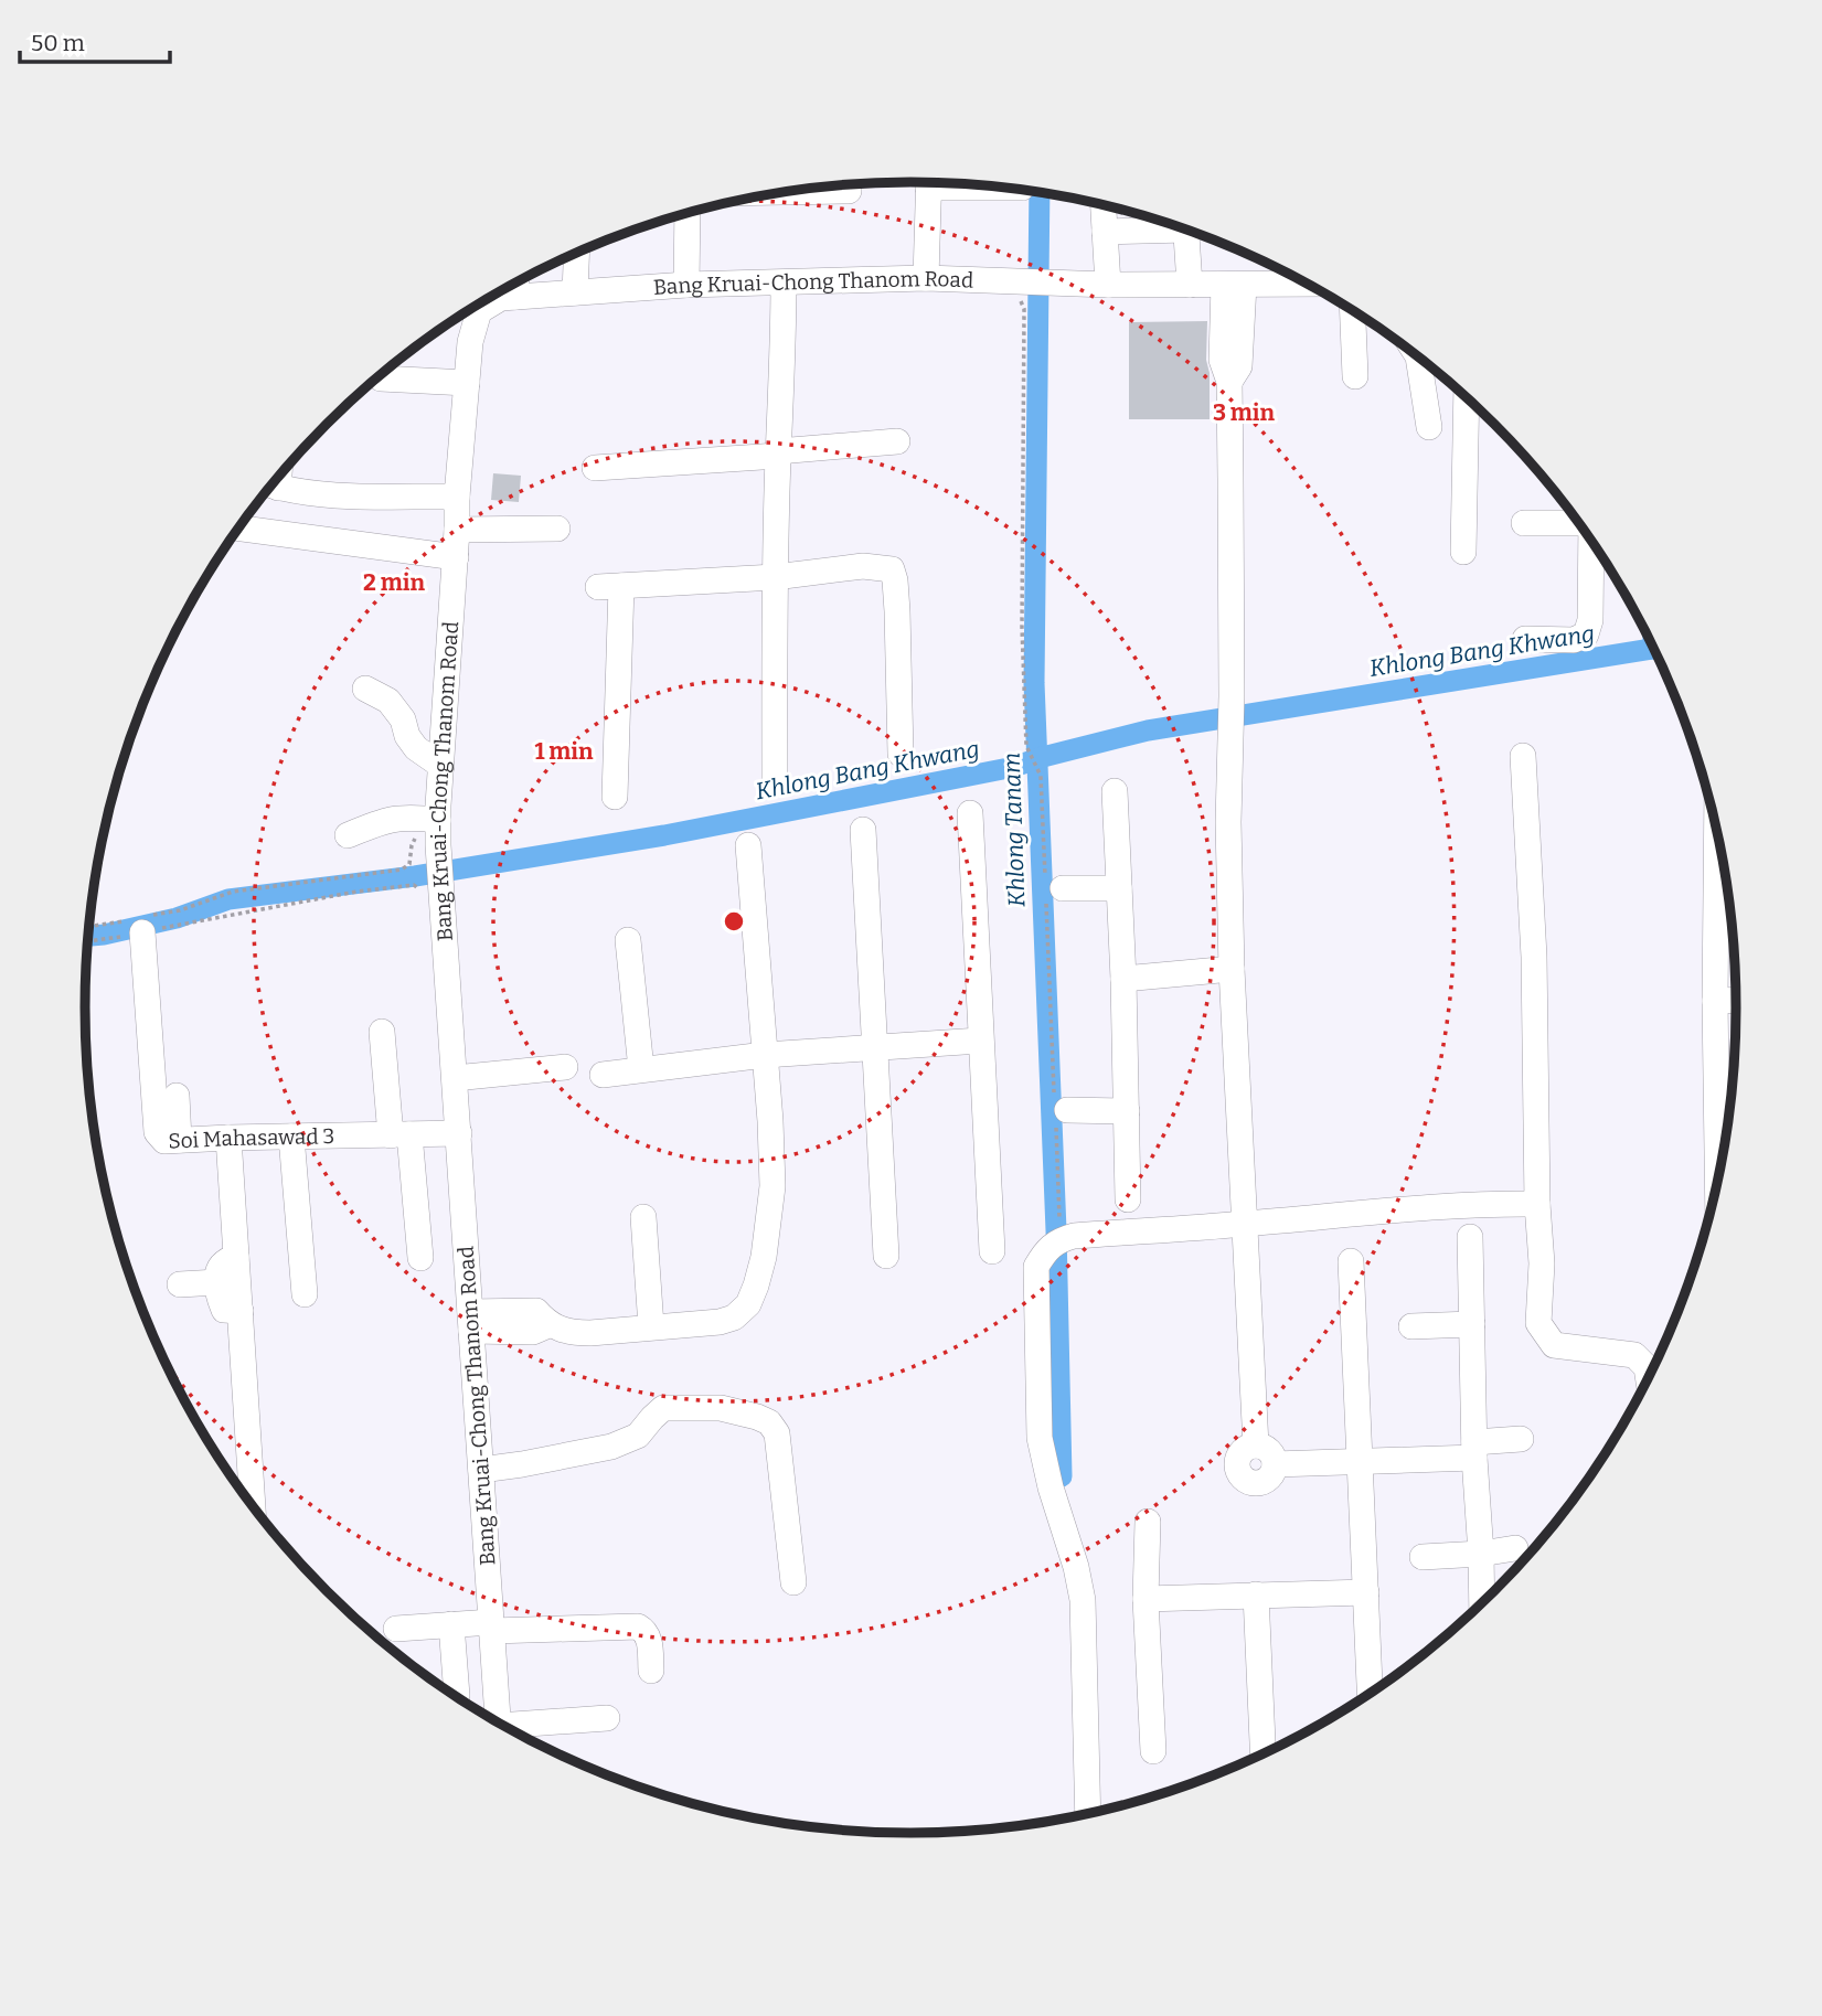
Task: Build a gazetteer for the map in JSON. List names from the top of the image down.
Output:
{
  "streets": {
    "street": ["Bang Kruai-Chong Thanom Road", "Soi Mahasawad 3"]
  },
  "crossings": [
    ["Bang Kruai-Chong Thanom Road", "Soi Mahasawad 3"]
  ],
  "water": ["Khlong Bang Khwang", "Khlong Tanam"],
  "scale_bar": "50 m",
  "rings": ["3 min", "2 min", "1 min"]
}
